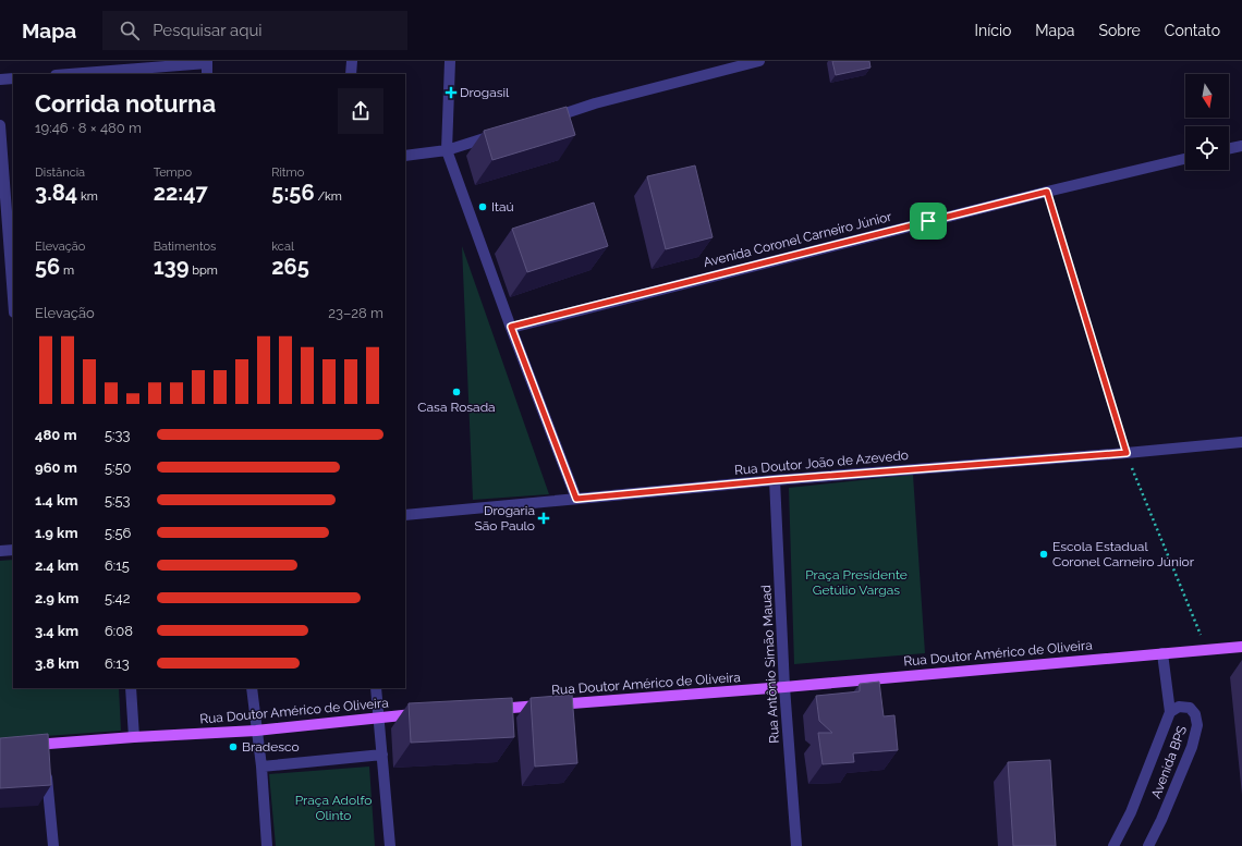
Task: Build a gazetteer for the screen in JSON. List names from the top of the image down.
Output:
{
  "streets": {
    "main road": ["Rua Doutor Américo de Oliveira"],
    "street": [
      "Avenida Coronel Carneiro Júnior",
      "Rua Doutor João de Azevedo",
      "Rua Antônio Simão Mauad",
      "Avenida BPS"
    ]
  },
  "crossings": [
    ["Rua Doutor João de Azevedo", "Rua Antônio Simão Mauad"],
    ["Rua Doutor Américo de Oliveira", "Rua Antônio Simão Mauad"],
    ["Rua Doutor Américo de Oliveira", "Avenida BPS"]
  ],
  "parks": ["Praça Presidente Getúlio Vargas", "Praça Adolfo Olinto"],
  "places": {
    "health": ["Drogasil", "Drogaria São Paulo"],
    "other": [
      "Itaú",
      "Casa Rosada",
      "Escola Estadual Coronel Carneiro Júnior",
      "Bradesco"
    ]
  },
  "north": "bottom",
  "page": {
    "header": "Mapa",
    "search": "Pesquisar aqui",
    "nav": [
      "Início",
      "Mapa",
      "Sobre",
      "Contato"
    ],
    "heading": ["Corrida noturna", "19:46 · 8 × 480 m"],
    "stats": [
      ["Distância", "3.84 km"],
      ["Tempo", "22:47"],
      ["Ritmo", "5:56 /km"],
      ["Elevação", "56 m"],
      ["Batimentos", "139 bpm"],
      ["kcal", "265"]
    ],
    "chart": ["Elevação", "23–28 m"],
    "list": [
      {
        "name": "480 m",
        "note": "5:33"
      },
      {
        "name": "960 m",
        "note": "5:50"
      },
      {
        "name": "1.4 km",
        "note": "5:53"
      },
      {
        "name": "1.9 km",
        "note": "5:56"
      },
      {
        "name": "2.4 km",
        "note": "6:15"
      },
      {
        "name": "2.9 km",
        "note": "5:42"
      },
      {
        "name": "3.4 km",
        "note": "6:08"
      },
      {
        "name": "3.8 km",
        "note": "6:13"
      }
    ]
  }
}
